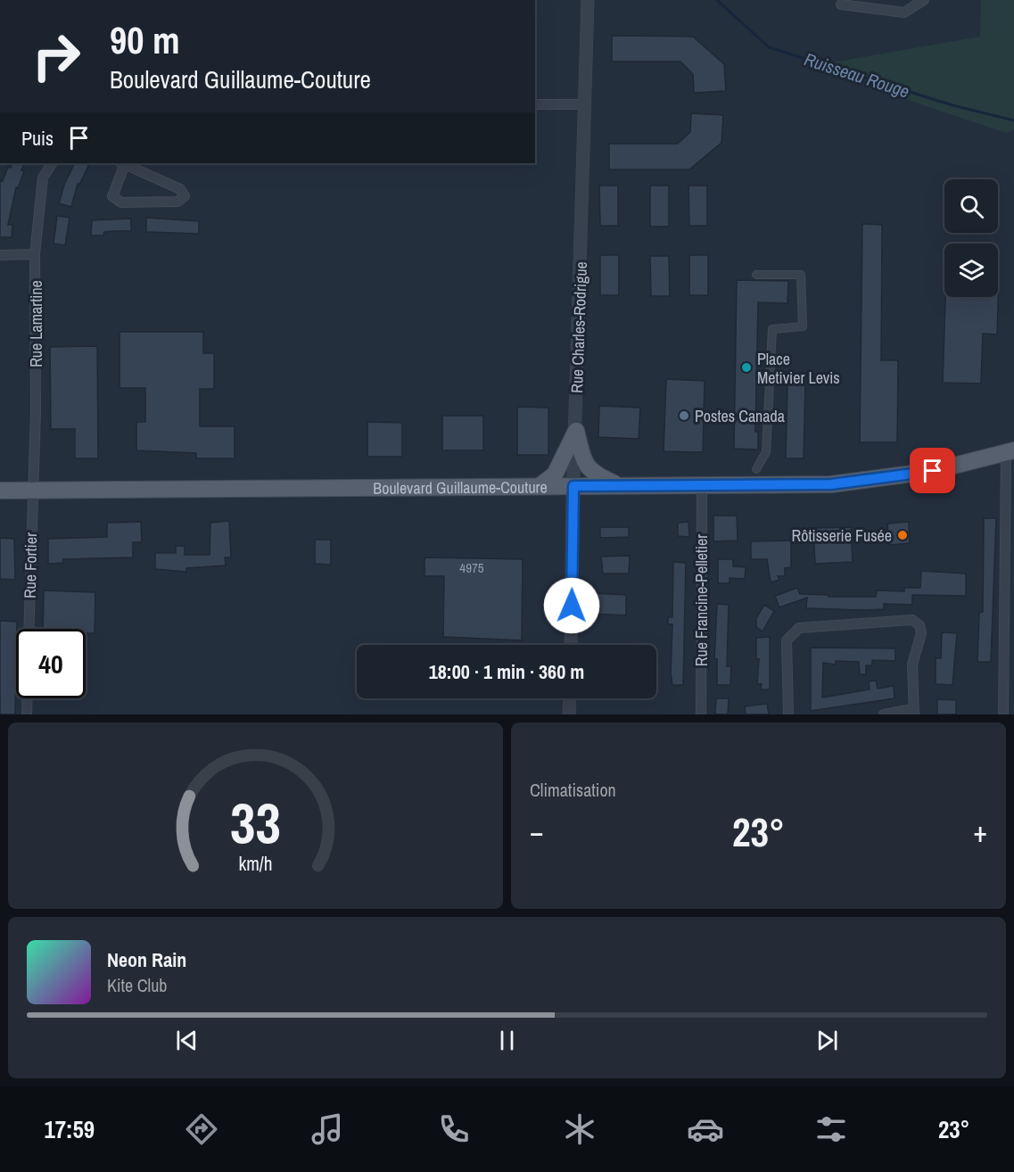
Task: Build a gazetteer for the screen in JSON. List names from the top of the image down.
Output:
{
  "streets": {
    "main road": ["Boulevard Guillaume-Couture"],
    "street": [
      "Rue Lamartine",
      "Rue Charles-Rodrigue",
      "Rue Fortier",
      "Rue Francine-Pelletier"
    ]
  },
  "crossings": [
    ["Rue Lamartine", "Boulevard Guillaume-Couture"],
    ["Rue Lamartine", "Rue Fortier"],
    ["Rue Charles-Rodrigue", "Boulevard Guillaume-Couture"],
    ["Boulevard Guillaume-Couture", "Rue Fortier"],
    ["Boulevard Guillaume-Couture", "Rue Francine-Pelletier"]
  ],
  "water": ["Ruisseau Rouge"],
  "places": ["Place Metivier Levis", "Postes Canada", "Rôtisserie Fusée"],
  "house_numbers": ["4975"],
  "page": {
    "turn": ["90 m", "Boulevard Guillaume-Couture"],
    "then": "Puis",
    "limit": "40",
    "trip": "18:00 · 1 min · 360 m",
    "tile": "Climatisation",
    "heat": ["−", "23°", "+"],
    "song": ["Neon Rain", "Kite Club"],
    "tabs": ["17:59", "23°"],
    "gauge": ["33", "km/h"]
  }
}
